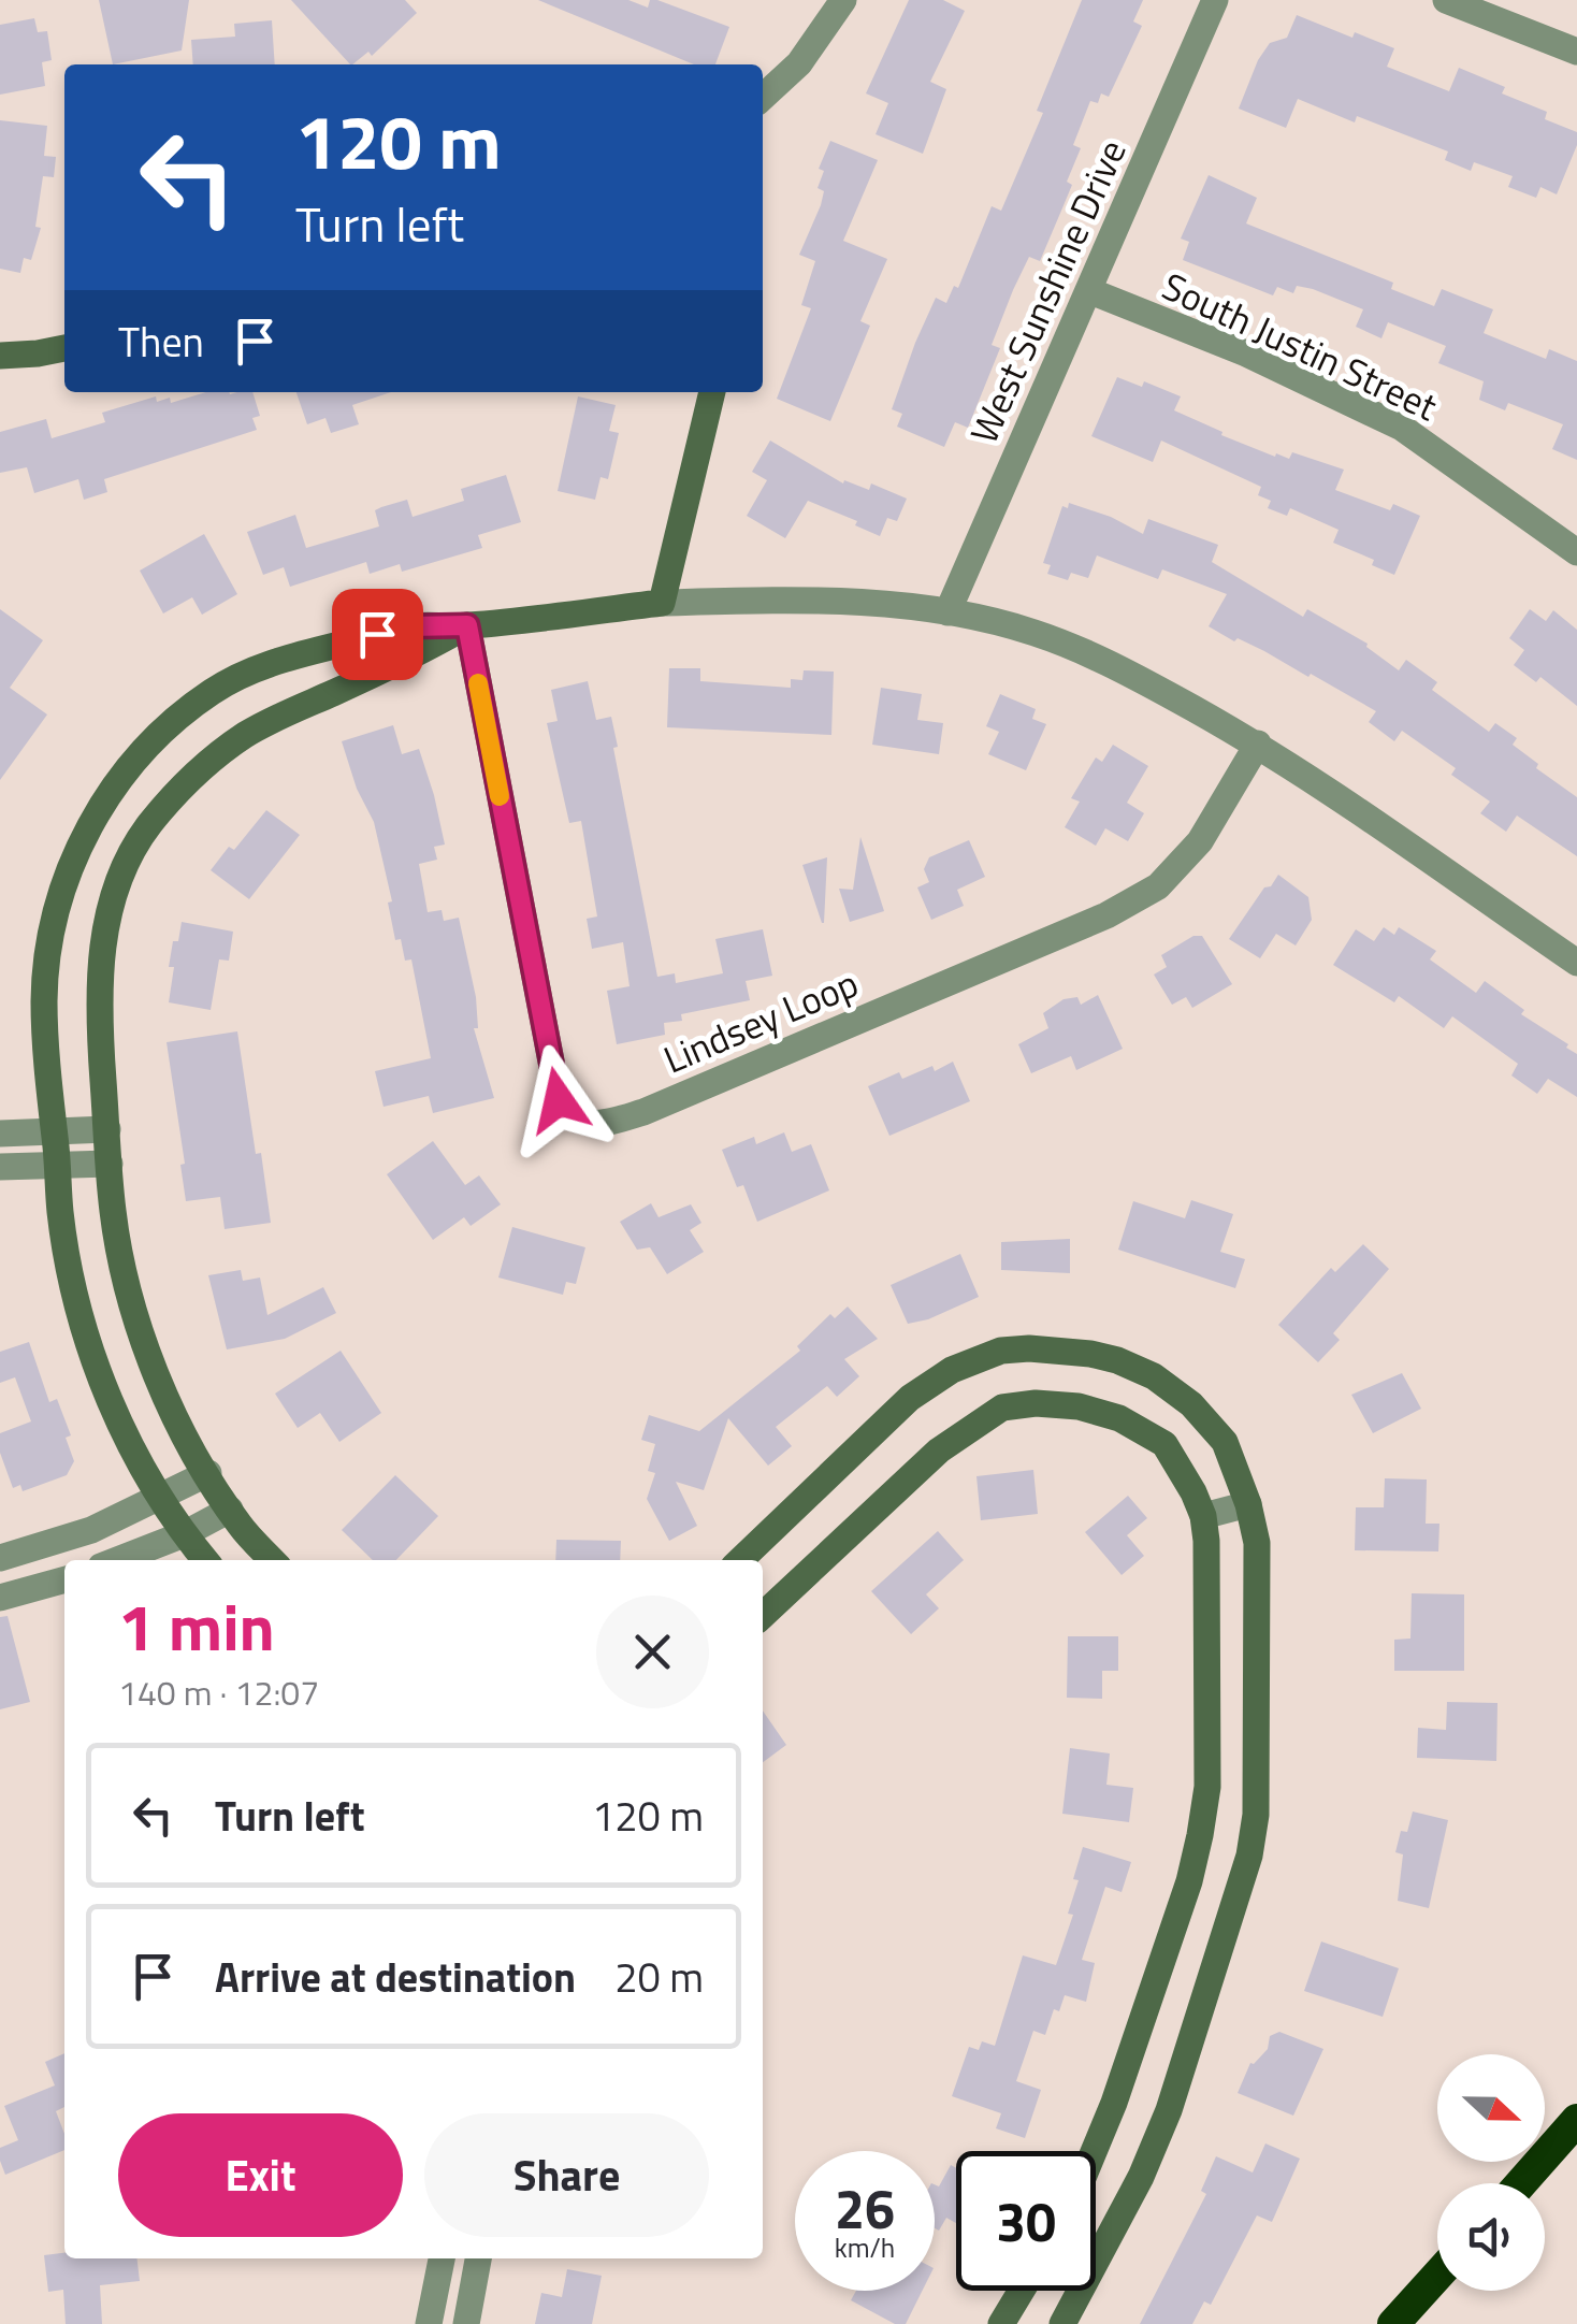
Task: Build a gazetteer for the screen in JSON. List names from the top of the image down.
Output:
{
  "streets": {
    "street": ["West Sunshine Drive", "South Justin Street", "Lindsey Loop"]
  },
  "crossings": [
    ["West Sunshine Drive", "South Justin Street"]
  ],
  "north": "right",
  "page": {
    "turn": ["120 m", "Turn left"],
    "then": "Then",
    "heading": ["1 min", "140 m · 12:07"],
    "list": [
      {
        "name": "Turn left",
        "value": "120 m"
      },
      {
        "name": "Arrive at destination",
        "value": "20 m"
      }
    ],
    "buttons": ["Exit", "Share"],
    "speed": "26 km/h",
    "limit": "30"
  }
}
